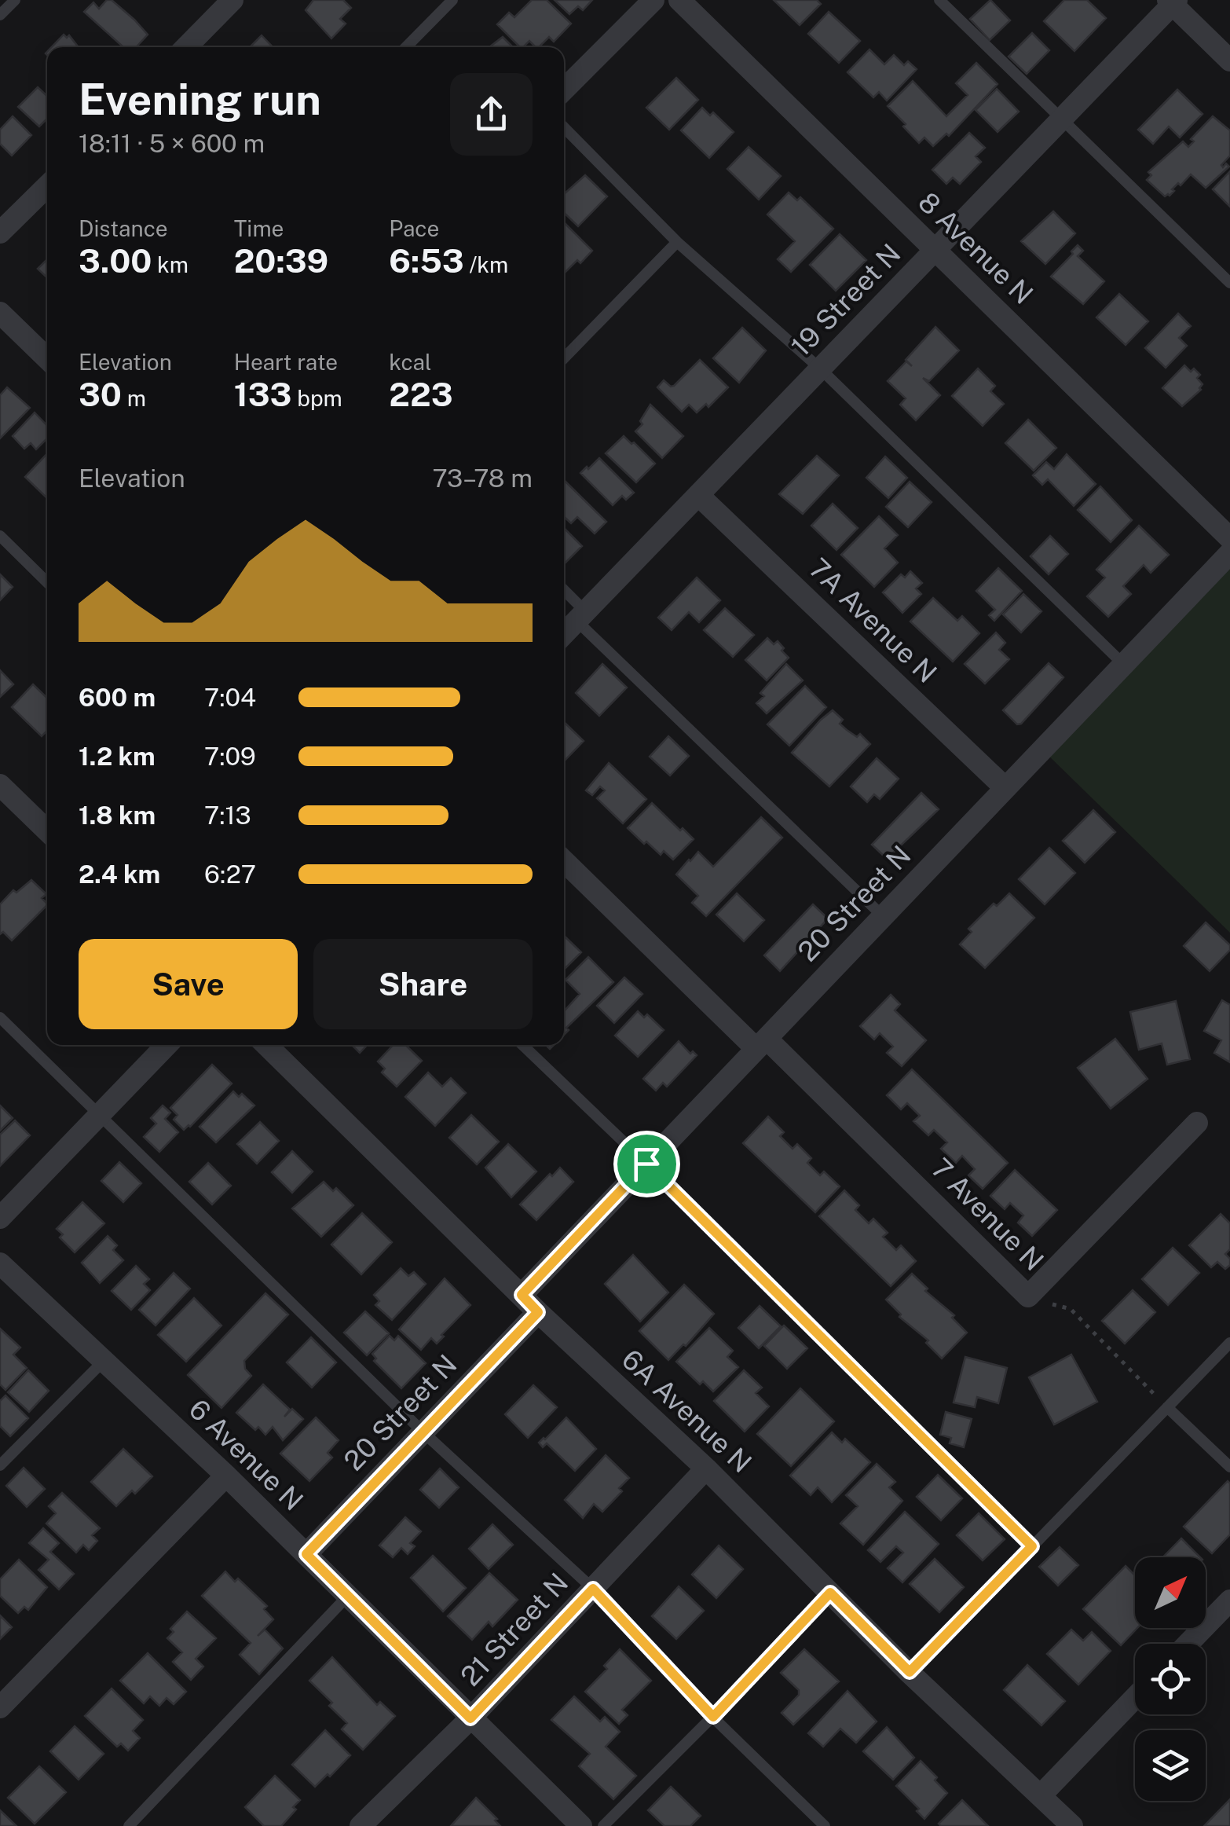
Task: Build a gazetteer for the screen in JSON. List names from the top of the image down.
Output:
{
  "streets": {
    "street": [
      "8 Avenue N",
      "19 Street N",
      "7A Avenue N",
      "20 Street N",
      "7 Avenue N",
      "6A Avenue N",
      "6 Avenue N",
      "21 Street N"
    ]
  },
  "crossings": [
    ["8 Avenue N", "19 Street N"],
    ["19 Street N", "7A Avenue N"],
    ["7A Avenue N", "20 Street N"],
    ["20 Street N", "7 Avenue N"],
    ["20 Street N", "6A Avenue N"],
    ["20 Street N", "6 Avenue N"],
    ["6A Avenue N", "21 Street N"],
    ["6 Avenue N", "21 Street N"]
  ],
  "north": "top right",
  "page": {
    "heading": ["Evening run", "18:11 · 5 × 600 m"],
    "stats": [
      ["Distance", "3.00 km"],
      ["Time", "20:39"],
      ["Pace", "6:53 /km"],
      ["Elevation", "30 m"],
      ["Heart rate", "133 bpm"],
      ["kcal", "223"]
    ],
    "chart": ["Elevation", "73–78 m"],
    "list": [
      {
        "name": "600 m",
        "note": "7:04"
      },
      {
        "name": "1.2 km",
        "note": "7:09"
      },
      {
        "name": "1.8 km",
        "note": "7:13"
      },
      {
        "name": "2.4 km",
        "note": "6:27"
      }
    ],
    "buttons": ["Save", "Share"]
  }
}
